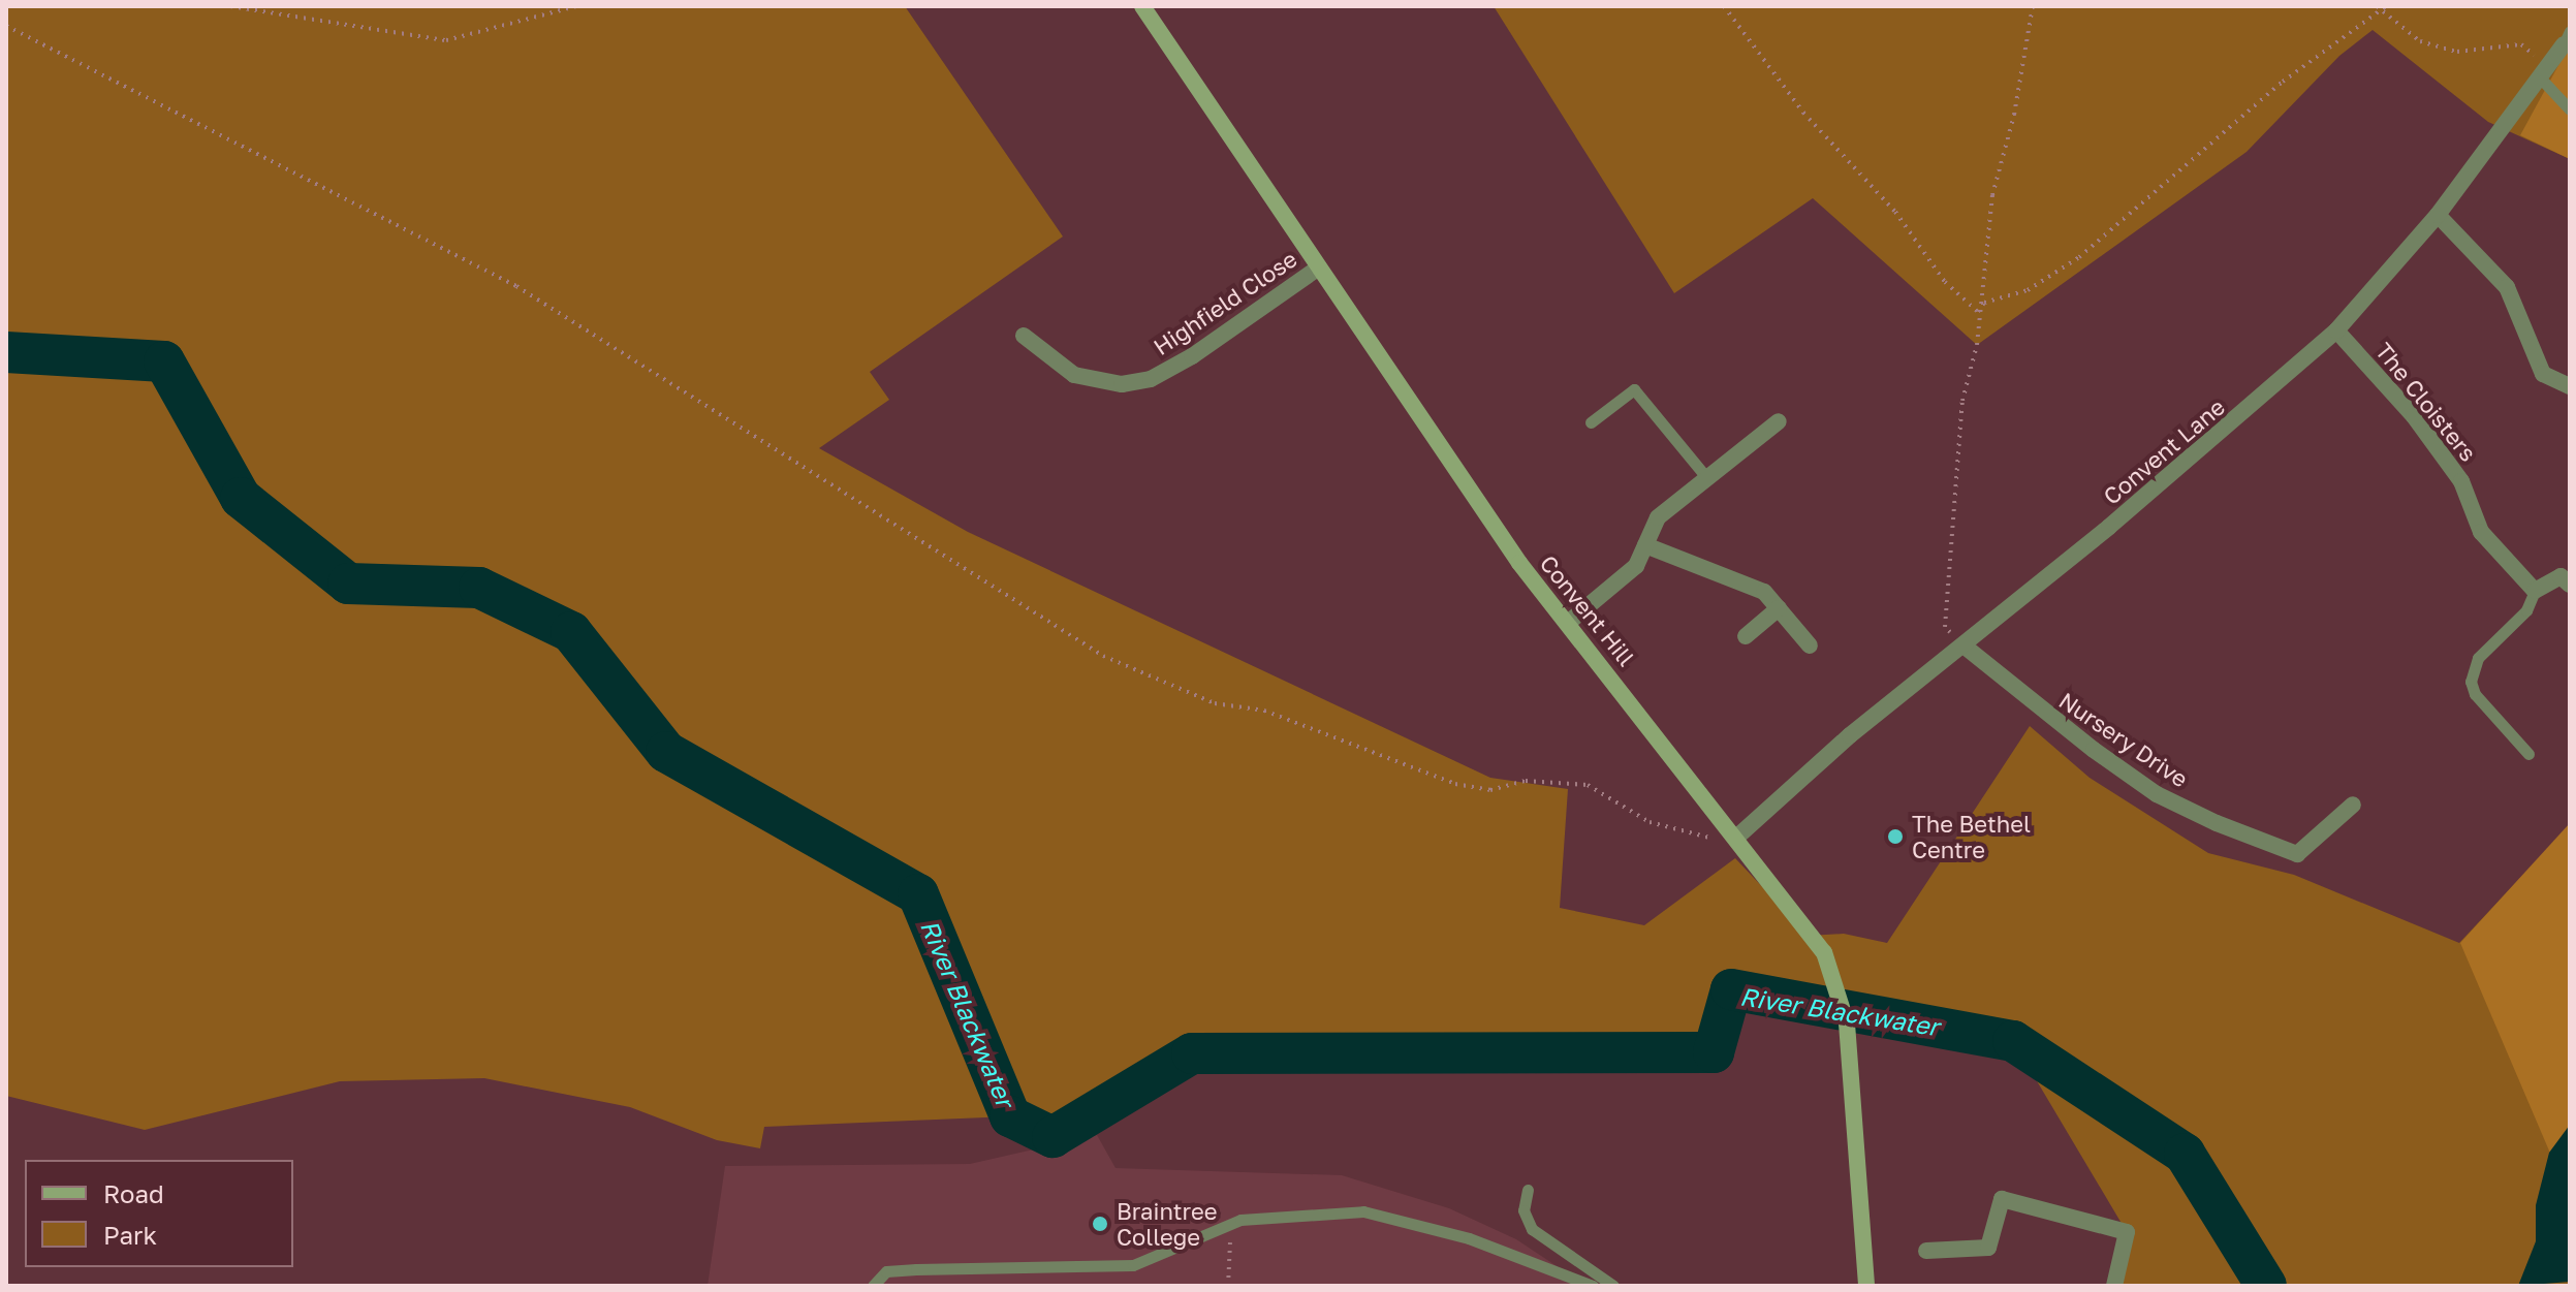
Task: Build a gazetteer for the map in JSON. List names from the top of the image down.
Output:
{
  "streets": {
    "main road": ["Convent Hill"],
    "street": [
      "Highfield Close",
      "The Cloisters",
      "Convent Lane",
      "Nursery Drive"
    ]
  },
  "crossings": [
    ["Highfield Close", "Convent Hill"],
    ["The Cloisters", "Convent Lane"],
    ["Convent Lane", "Convent Hill"],
    ["Convent Lane", "Nursery Drive"]
  ],
  "water": ["River Blackwater"],
  "places": ["The Bethel Centre", "Braintree College"],
  "legend": ["Road", "Park"]
}
